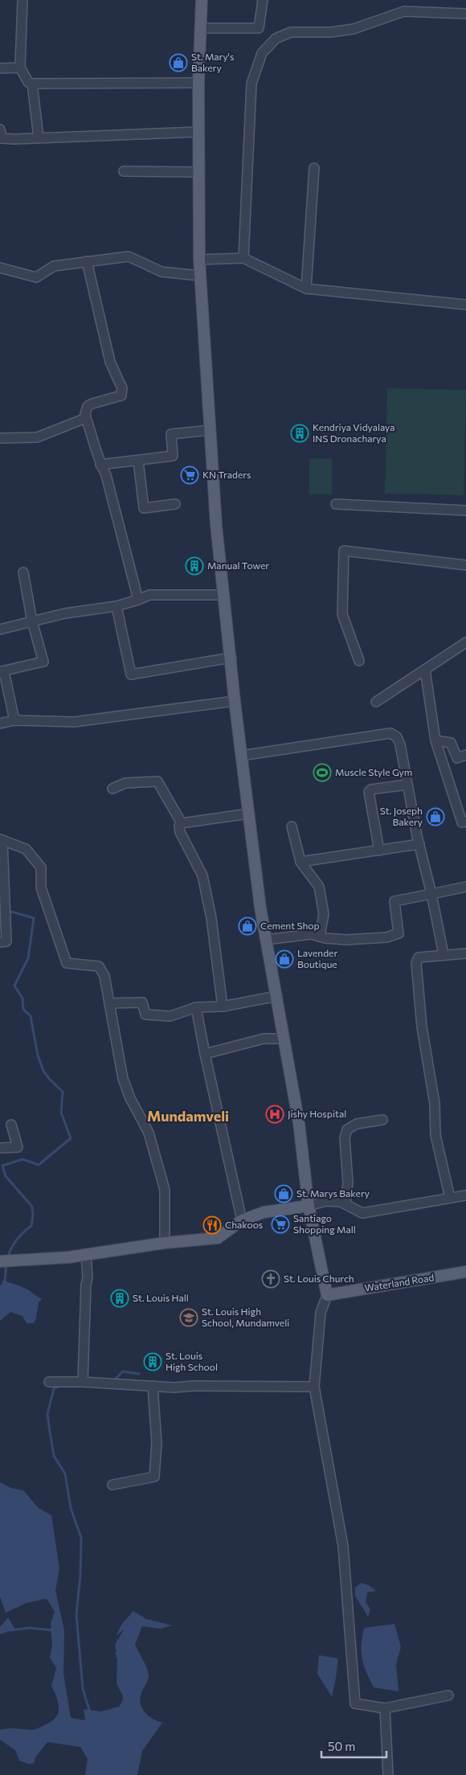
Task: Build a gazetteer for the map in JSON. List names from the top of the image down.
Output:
{
  "streets": {
    "main road": ["Waterland Road"]
  },
  "districts": ["Mundamveli"],
  "places": {
    "shop": [
      "St. Mary's Bakery",
      "St. Joseph Bakery",
      "Cement Shop",
      "Lavender Boutique",
      "St. Marys Bakery"
    ],
    "building": [
      "Kendriya Vidyalaya INS Dronacharya",
      "Manual Tower",
      "St. Louis Hall",
      "St. Louis High School"
    ],
    "supermarket": ["KN Traders", "Santiago Shopping Mall"],
    "sports": ["Muscle Style Gym"],
    "hospital": ["Jishy Hospital"],
    "restaurant": ["Chakoos"],
    "church": ["St. Louis Church"],
    "school or university": ["St. Louis High School, Mundamveli"]
  },
  "scale_bar": "50 m"
}
